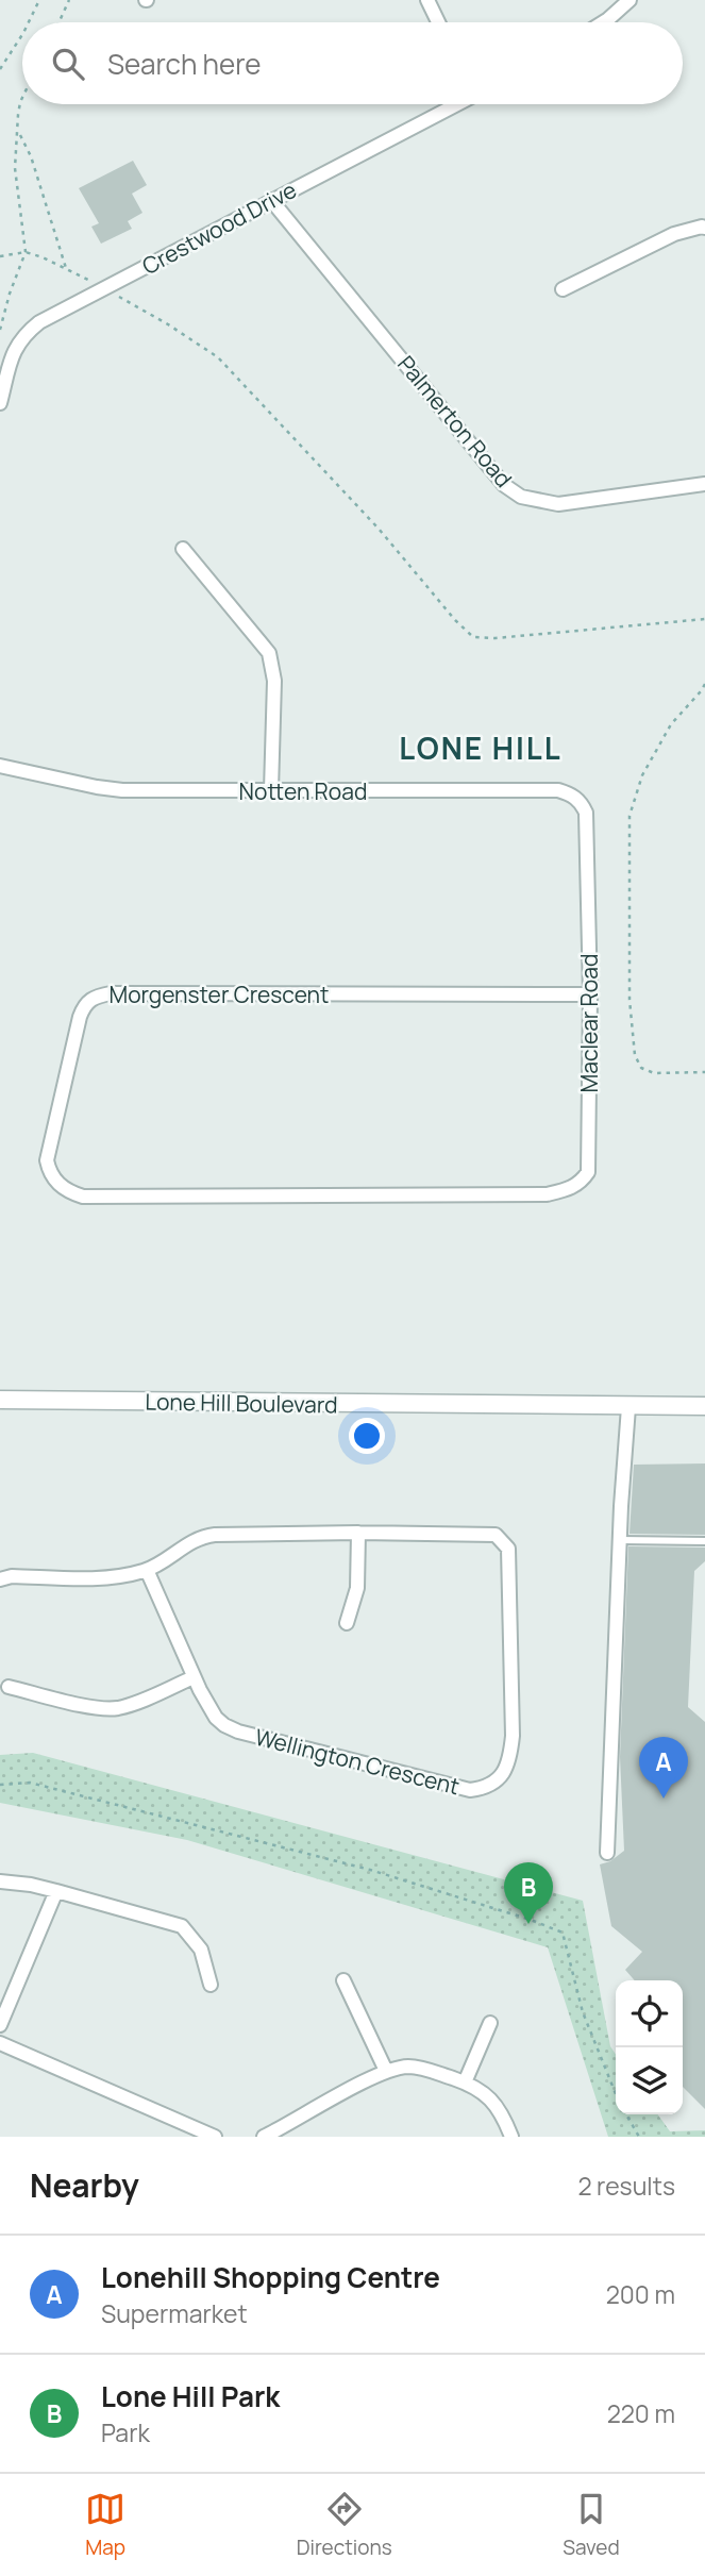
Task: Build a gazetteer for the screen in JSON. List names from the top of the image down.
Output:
{
  "streets": {
    "street": [
      "Crestwood Drive",
      "Palmerton Road",
      "Notten Road",
      "Morgenster Crescent",
      "Maclear Road",
      "Lone Hill Boulevard",
      "Wellington Crescent"
    ]
  },
  "crossings": [
    ["Crestwood Drive", "Palmerton Road"],
    ["Notten Road", "Maclear Road"],
    ["Morgenster Crescent", "Maclear Road"]
  ],
  "districts": ["LONE HILL"],
  "page": {
    "search": "Search here",
    "pins": ["A", "B"],
    "heading": ["Nearby", "2 results"],
    "list": [
      {
        "mark": "A",
        "name": "Lonehill Shopping Centre",
        "note": "Supermarket",
        "value": "200 m"
      },
      {
        "mark": "B",
        "name": "Lone Hill Park",
        "note": "Park",
        "value": "220 m"
      }
    ],
    "nav": ["Map", "Directions", "Saved"]
  }
}
